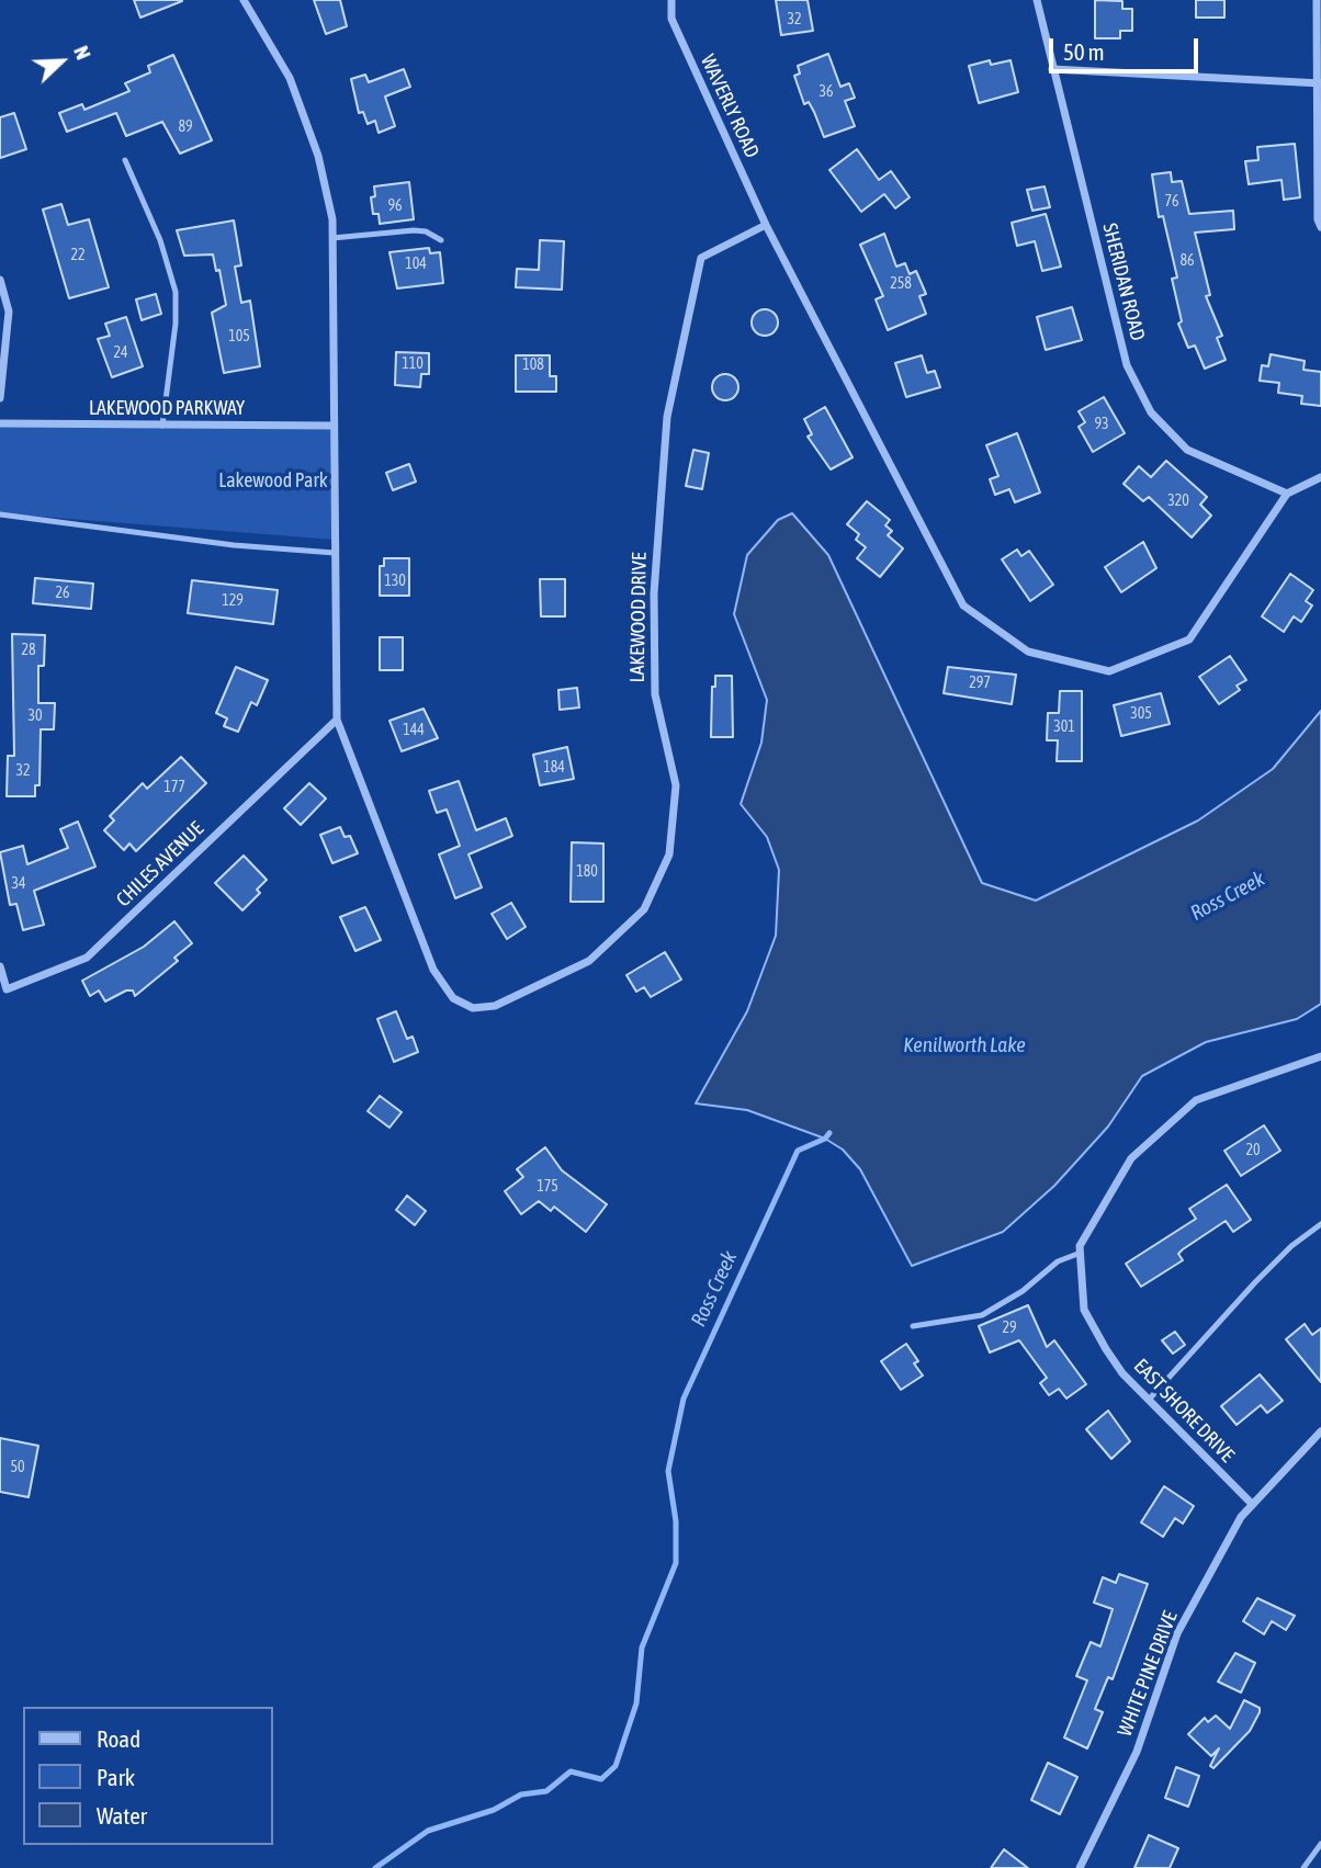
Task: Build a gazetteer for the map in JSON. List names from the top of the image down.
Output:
{
  "streets": {
    "street": [
      "WAVERLY ROAD",
      "SHERIDAN ROAD",
      "LAKEWOOD PARKWAY",
      "LAKEWOOD DRIVE",
      "CHILES AVENUE",
      "EAST SHORE DRIVE",
      "WHITE PINE DRIVE"
    ]
  },
  "crossings": [
    ["WAVERLY ROAD", "LAKEWOOD DRIVE"],
    ["LAKEWOOD PARKWAY", "LAKEWOOD DRIVE"],
    ["LAKEWOOD DRIVE", "CHILES AVENUE"],
    ["EAST SHORE DRIVE", "WHITE PINE DRIVE"]
  ],
  "water": ["Ross Creek", "Kenilworth Lake"],
  "parks": ["Lakewood Park"],
  "house_numbers": [
    "32",
    "36",
    "89",
    "76",
    "96",
    "22",
    "86",
    "104",
    "258",
    "105",
    "24",
    "110",
    "108",
    "93",
    "320",
    "130",
    "26",
    "129",
    "28",
    "297",
    "305",
    "30",
    "301",
    "144",
    "184",
    "32",
    "177",
    "180",
    "34",
    "20",
    "175",
    "29",
    "50"
  ],
  "legend": ["Road", "Park", "Water"],
  "scale_bar": "50 m",
  "north": "top right"
}
